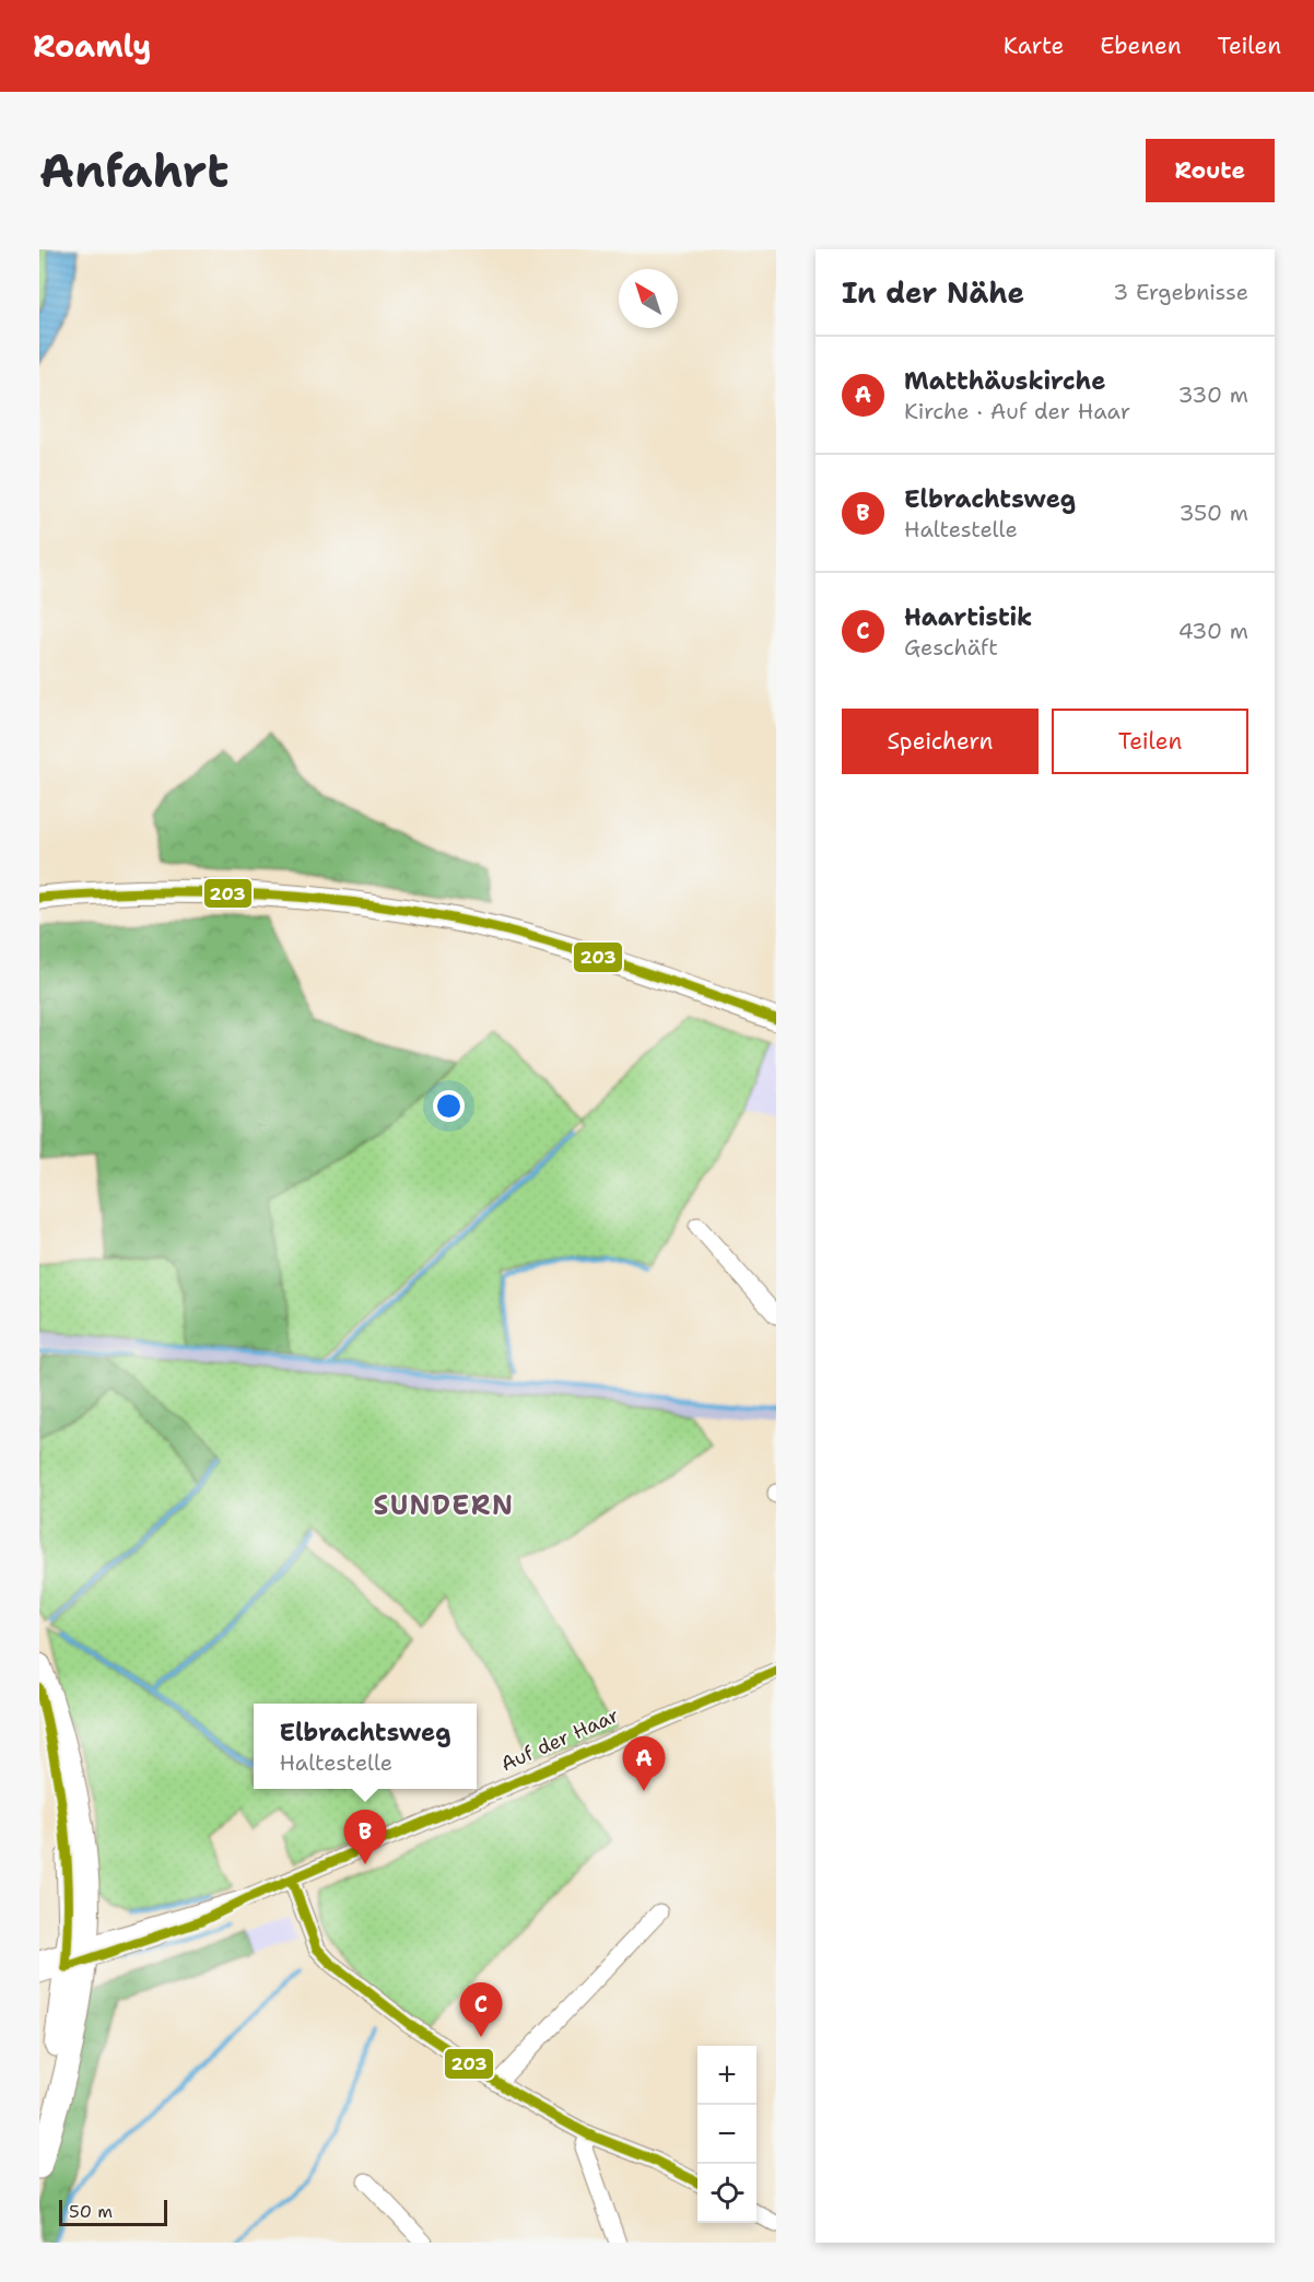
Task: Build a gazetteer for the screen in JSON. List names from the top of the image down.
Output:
{
  "streets": {
    "street": ["Auf der Haar"]
  },
  "districts": ["SUNDERN"],
  "lines": ["transit line 203"],
  "scale_bar": "50 m",
  "north": "top left",
  "page": {
    "header": "Roamly",
    "nav": ["Karte", "Ebenen", "Teilen"],
    "buttons": [
      "Route",
      ["Speichern", "Teilen"]
    ],
    "title": "Anfahrt",
    "heading": ["In der Nähe", "3 Ergebnisse"],
    "list": [
      {
        "mark": "A",
        "name": "Matthäuskirche",
        "note": "Kirche · Auf der Haar",
        "value": "330 m"
      },
      {
        "mark": "B",
        "name": "Elbrachtsweg",
        "note": "Haltestelle",
        "value": "350 m"
      },
      {
        "mark": "C",
        "name": "Haartistik",
        "note": "Geschäft",
        "value": "430 m"
      }
    ],
    "popup": ["Elbrachtsweg", "Haltestelle"],
    "pins": ["A", "B", "C"],
    "map_buttons": ["+", "−"],
    "scale": "50 m"
  }
}
